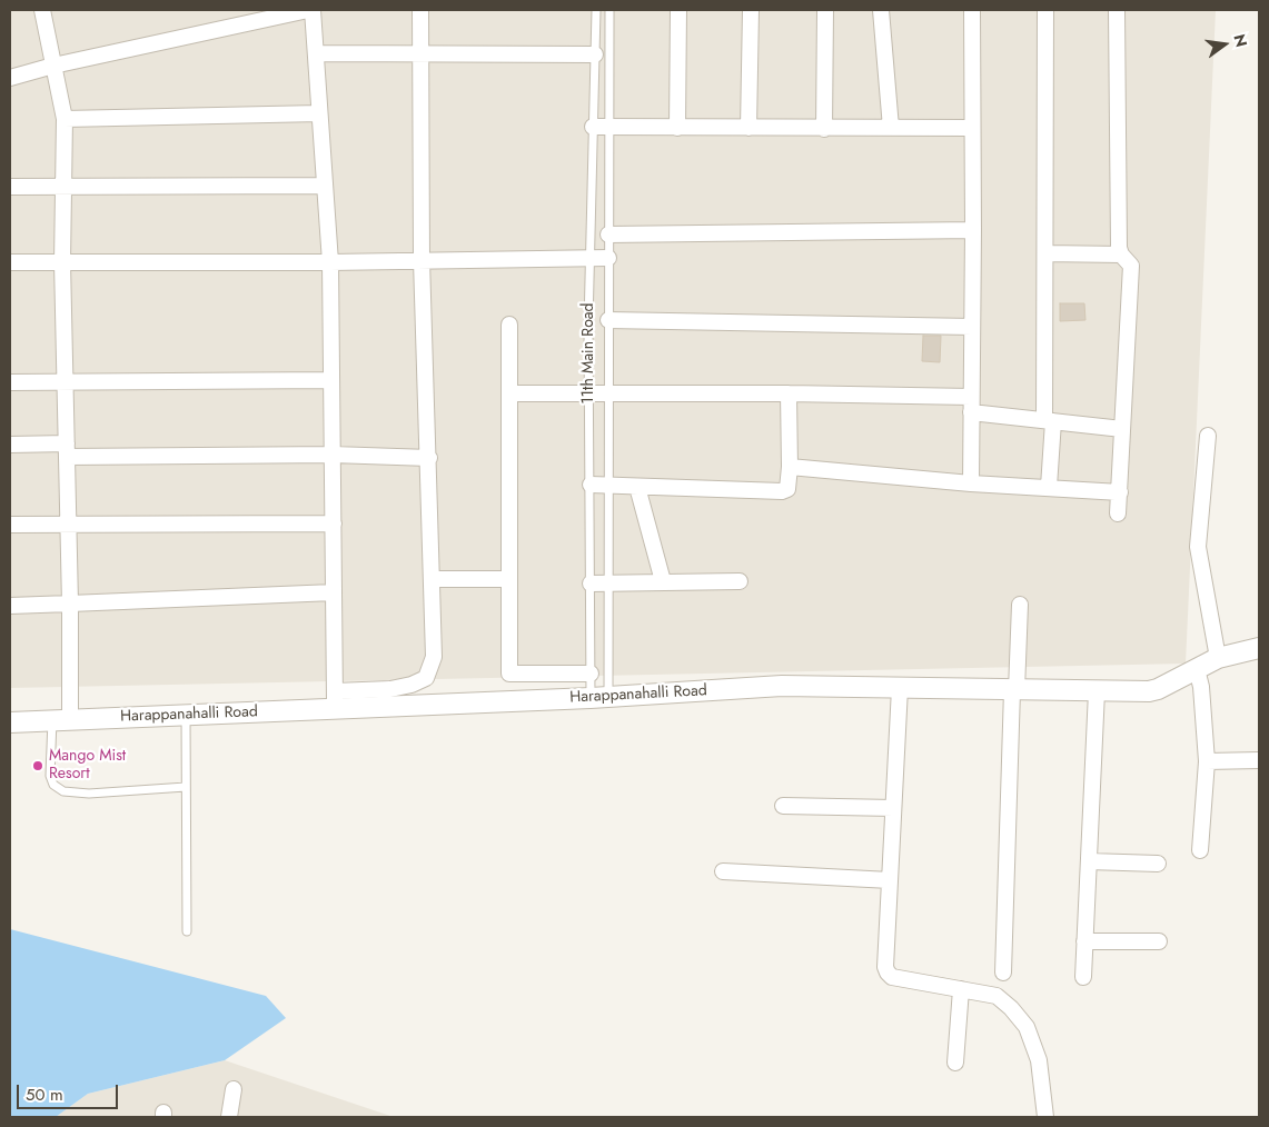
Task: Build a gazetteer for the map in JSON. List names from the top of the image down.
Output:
{
  "streets": {
    "street": ["Harappanahalli Road"],
    "lane": ["11th Main Road"]
  },
  "crossings": [
    ["11th Main Road", "Harappanahalli Road"]
  ],
  "places": ["Mango Mist Resort"],
  "scale_bar": "50 m",
  "north": "right"
}
